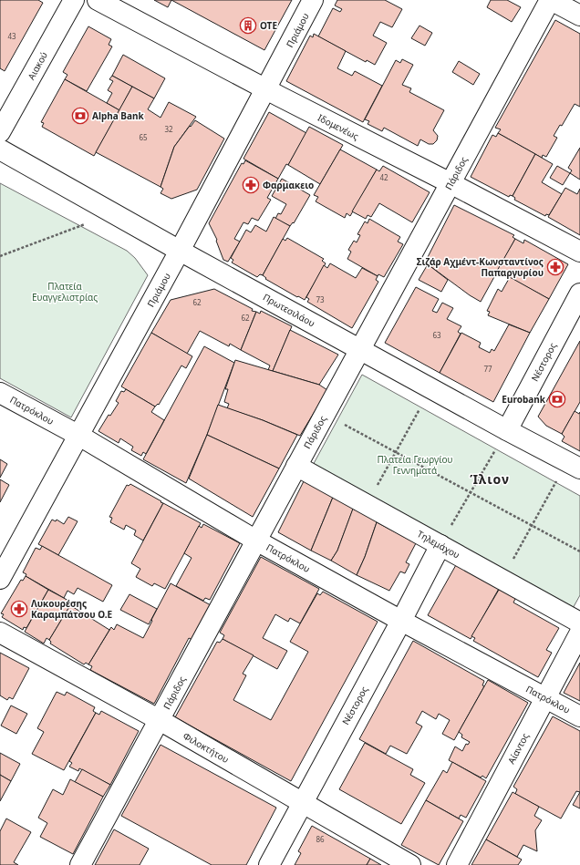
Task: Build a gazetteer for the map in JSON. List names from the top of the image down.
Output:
{
  "streets": {
    "street": [
      "Πριάμου",
      "Αιακού",
      "Ιδομενέως",
      "Πάριδος",
      "Πρωτεσιλάου",
      "Νέστορος",
      "Πατρόκλου",
      "Τηλεμάχου",
      "Φιλοκτήτου",
      "Αίαντος"
    ]
  },
  "crossings": [
    ["Πριάμου", "Ιδομενέως"],
    ["Πριάμου", "Πρωτεσιλάου"],
    ["Πριάμου", "Πατρόκλου"],
    ["Ιδομενέως", "Πάριδος"],
    ["Πάριδος", "Πρωτεσιλάου"],
    ["Πάριδος", "Πατρόκλου"],
    ["Πάριδος", "Τηλεμάχου"],
    ["Πάριδος", "Φιλοκτήτου"],
    ["Πρωτεσιλάου", "Νέστορος"],
    ["Νέστορος", "Πατρόκλου"],
    ["Νέστορος", "Τηλεμάχου"],
    ["Νέστορος", "Φιλοκτήτου"],
    ["Πατρόκλου", "Αίαντος"]
  ],
  "districts": ["Ίλιον"],
  "parks": ["Πλατεία Ευαγγελιστρίας", "Πλατεία Γεωργίου Γεννηματά"],
  "places": {
    "building": ["ΟΤΕ"],
    "bank": ["Alpha Bank", "Eurobank"],
    "pharmacy": ["Φαρμακειο", "Σιζάρ Αχμέντ-Κωνσταντίνος Παπαργυρίου", "Λυκουρέσης Καραμπάτσου Ο.Ε"]
  },
  "house_numbers": [
    "43",
    "32",
    "65",
    "42",
    "73",
    "62",
    "62",
    "63",
    "77",
    "86"
  ]
}
